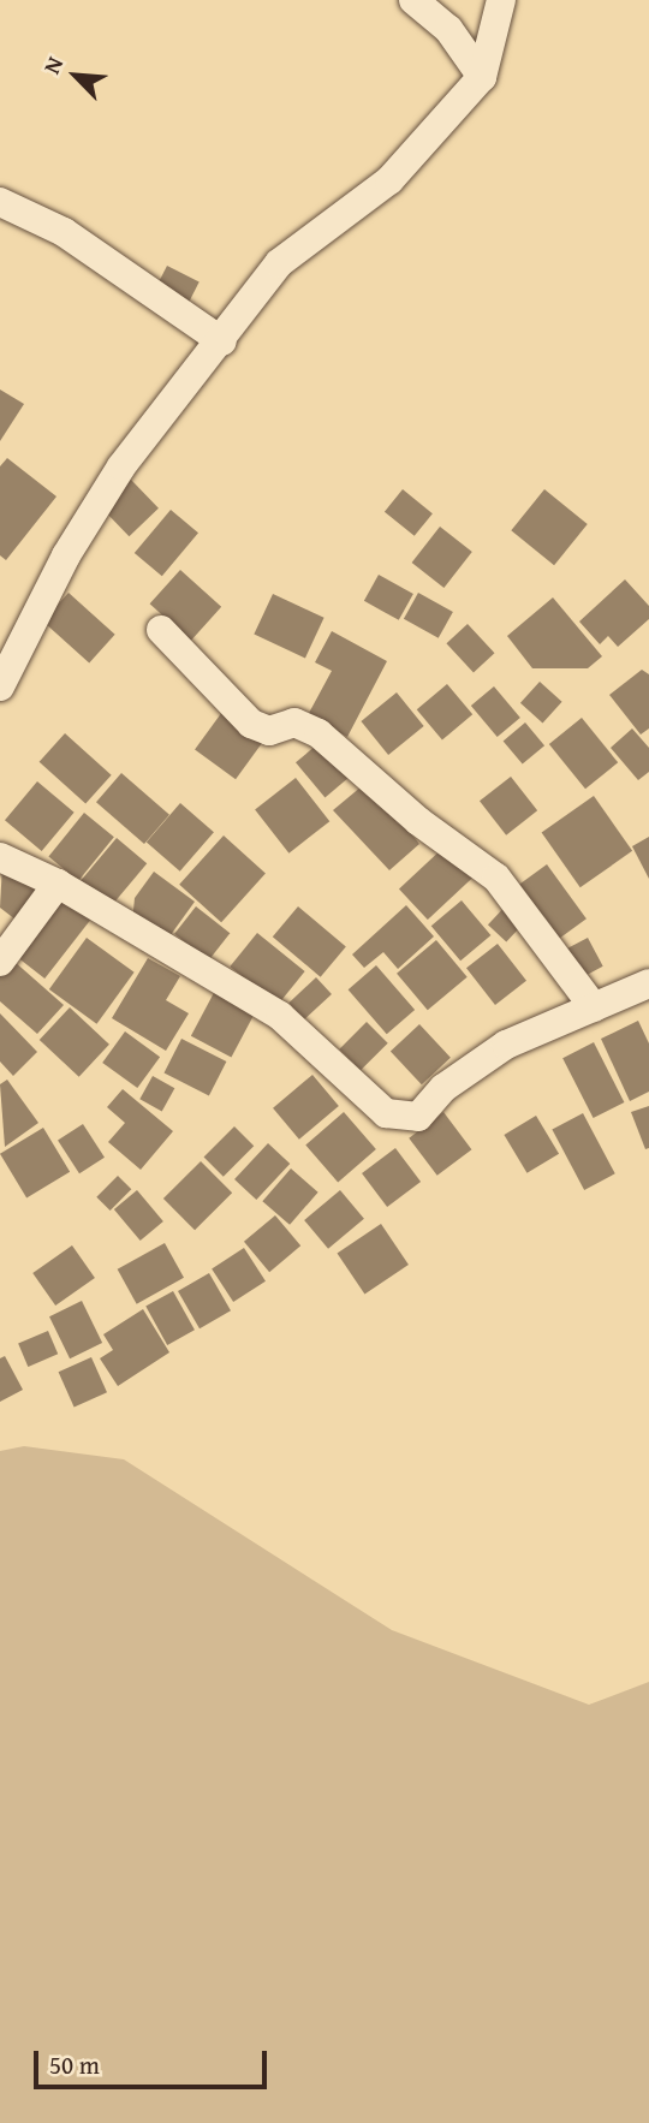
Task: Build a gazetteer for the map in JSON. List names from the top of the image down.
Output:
{
  "scale_bar": "50 m",
  "north": "top left"
}
